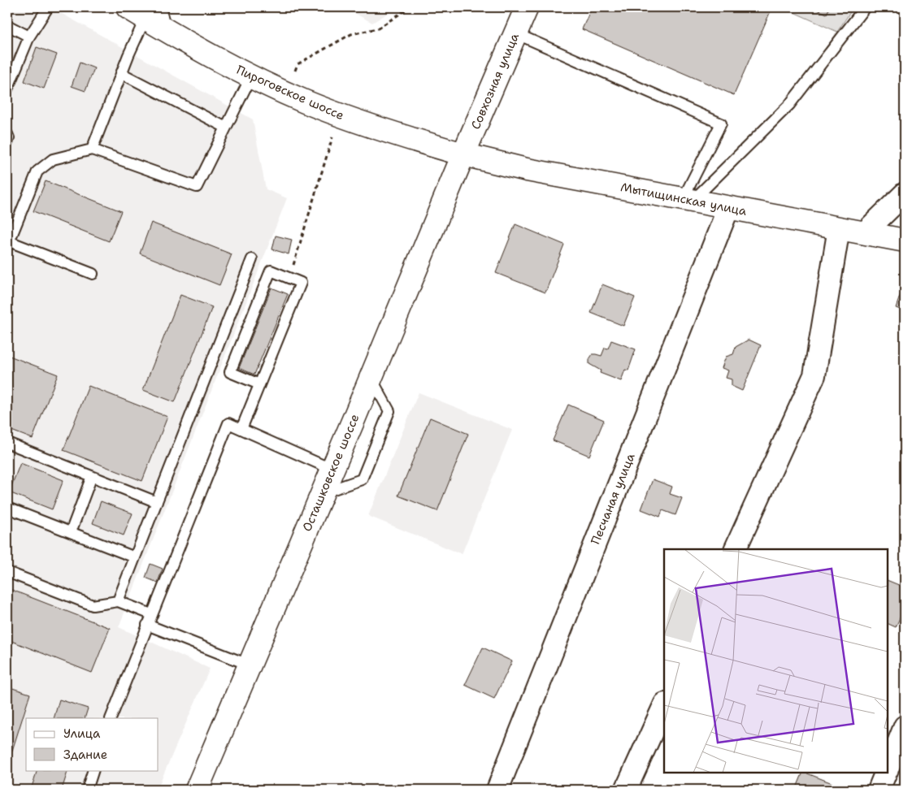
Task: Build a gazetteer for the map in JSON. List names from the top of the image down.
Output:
{
  "streets": {
    "main road": [
      "Совхозная улица",
      "Пироговское шоссе",
      "Мытищинская улица",
      "Осташковское шоссе"
    ],
    "street": ["Песчаная улица"]
  },
  "crossings": [
    ["Совхозная улица", "Пироговское шоссе"],
    ["Совхозная улица", "Мытищинская улица"],
    ["Совхозная улица", "Осташковское шоссе"],
    ["Пироговское шоссе", "Мытищинская улица"],
    ["Пироговское шоссе", "Осташковское шоссе"],
    ["Мытищинская улица", "Осташковское шоссе"],
    ["Мытищинская улица", "Песчаная улица"]
  ],
  "legend": ["Улица", "Здание"]
}
